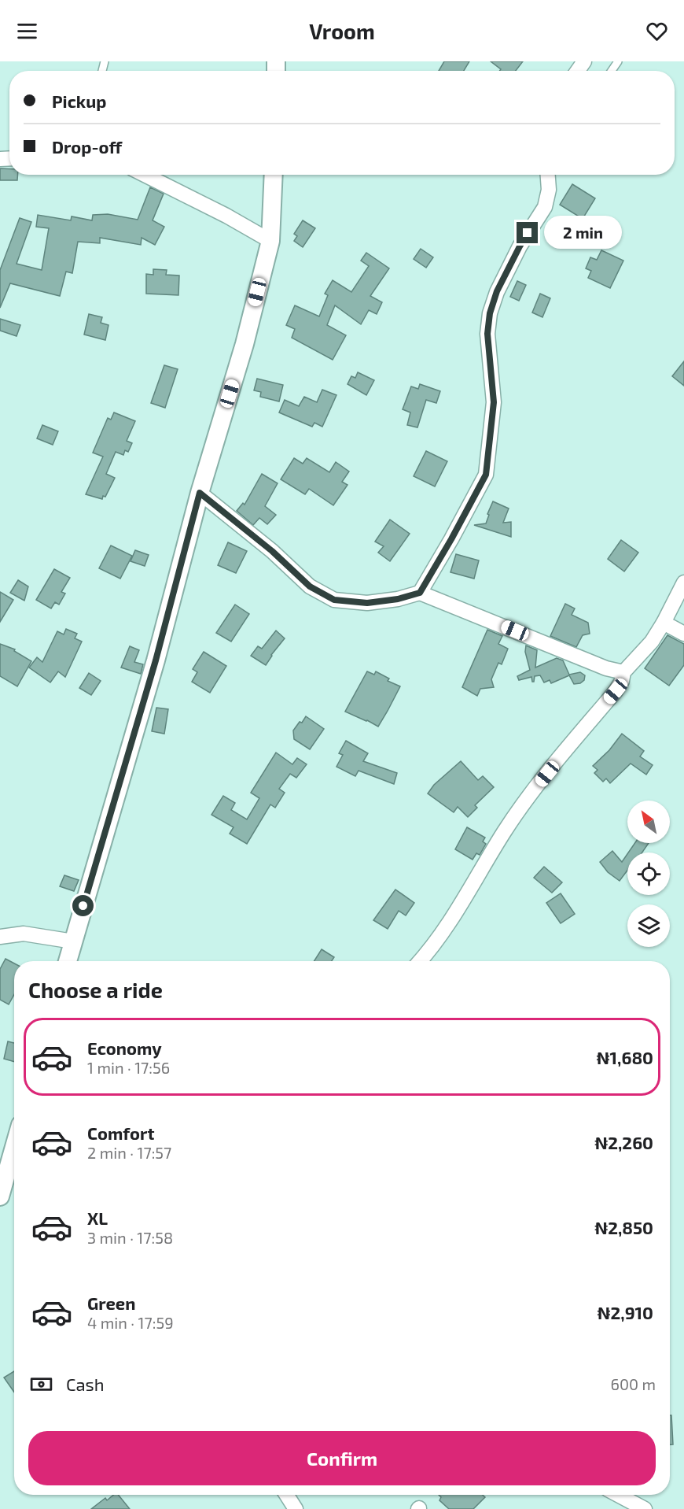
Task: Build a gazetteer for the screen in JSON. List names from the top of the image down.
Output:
{
  "north": "top left",
  "page": {
    "header": "Vroom",
    "banner": ["Pickup", "Drop-off"],
    "bubble": "2 min",
    "heading": "Choose a ride",
    "list": [
      {
        "name": "Economy",
        "note": "1 min · 17:56",
        "value": "₦1,680"
      },
      {
        "name": "Comfort",
        "note": "2 min · 17:57",
        "value": "₦2,260"
      },
      {
        "name": "XL",
        "note": "3 min · 17:58",
        "value": "₦2,850"
      },
      {
        "name": "Green",
        "note": "4 min · 17:59",
        "value": "₦2,910"
      }
    ],
    "pay": ["Cash", "600 m"],
    "buttons": "Confirm"
  }
}
